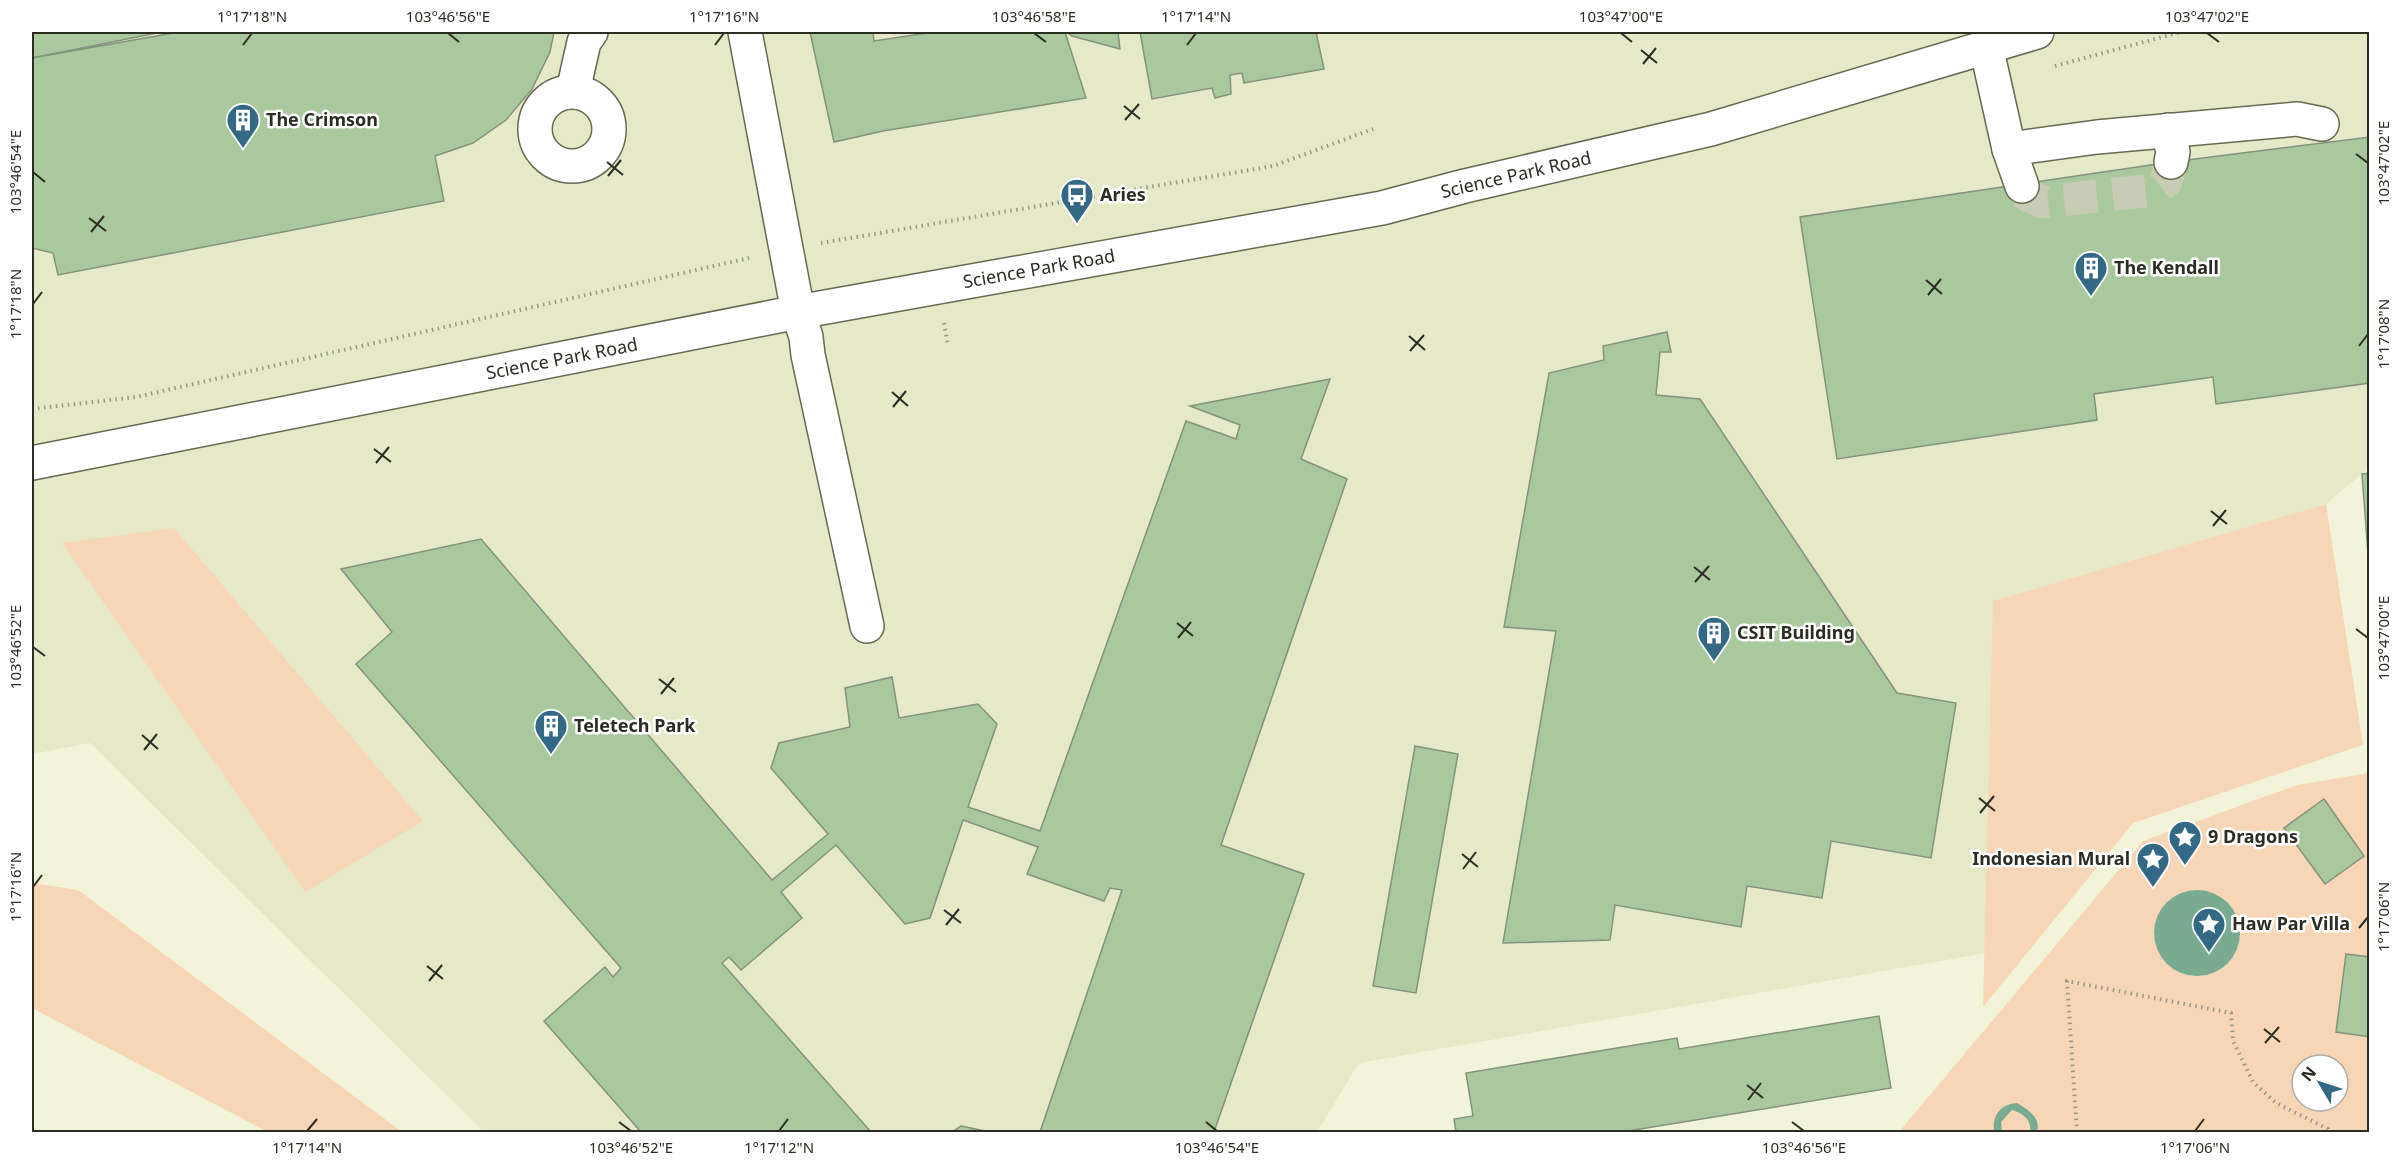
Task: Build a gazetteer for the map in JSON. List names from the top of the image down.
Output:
{
  "streets": {
    "street": ["Science Park Road"]
  },
  "places": {
    "building": [
      "The Crimson",
      "The Kendall",
      "CSIT Building",
      "Teletech Park"
    ],
    "bus stop": ["Aries"],
    "place": ["9 Dragons", "Indonesian Mural", "Haw Par Villa"]
  },
  "north": "top left",
  "coordinates": [
    "1°17'18\"N",
    "103°46'56\"E",
    "1°17'16\"N",
    "103°46'58\"E",
    "1°17'14\"N",
    "103°47'00\"E",
    "103°47'02\"E",
    "103°46'54\"E",
    "1°17'08\"N",
    "103°46'52\"E",
    "1°17'06\"N",
    "1°17'12\"N"
  ]
}
